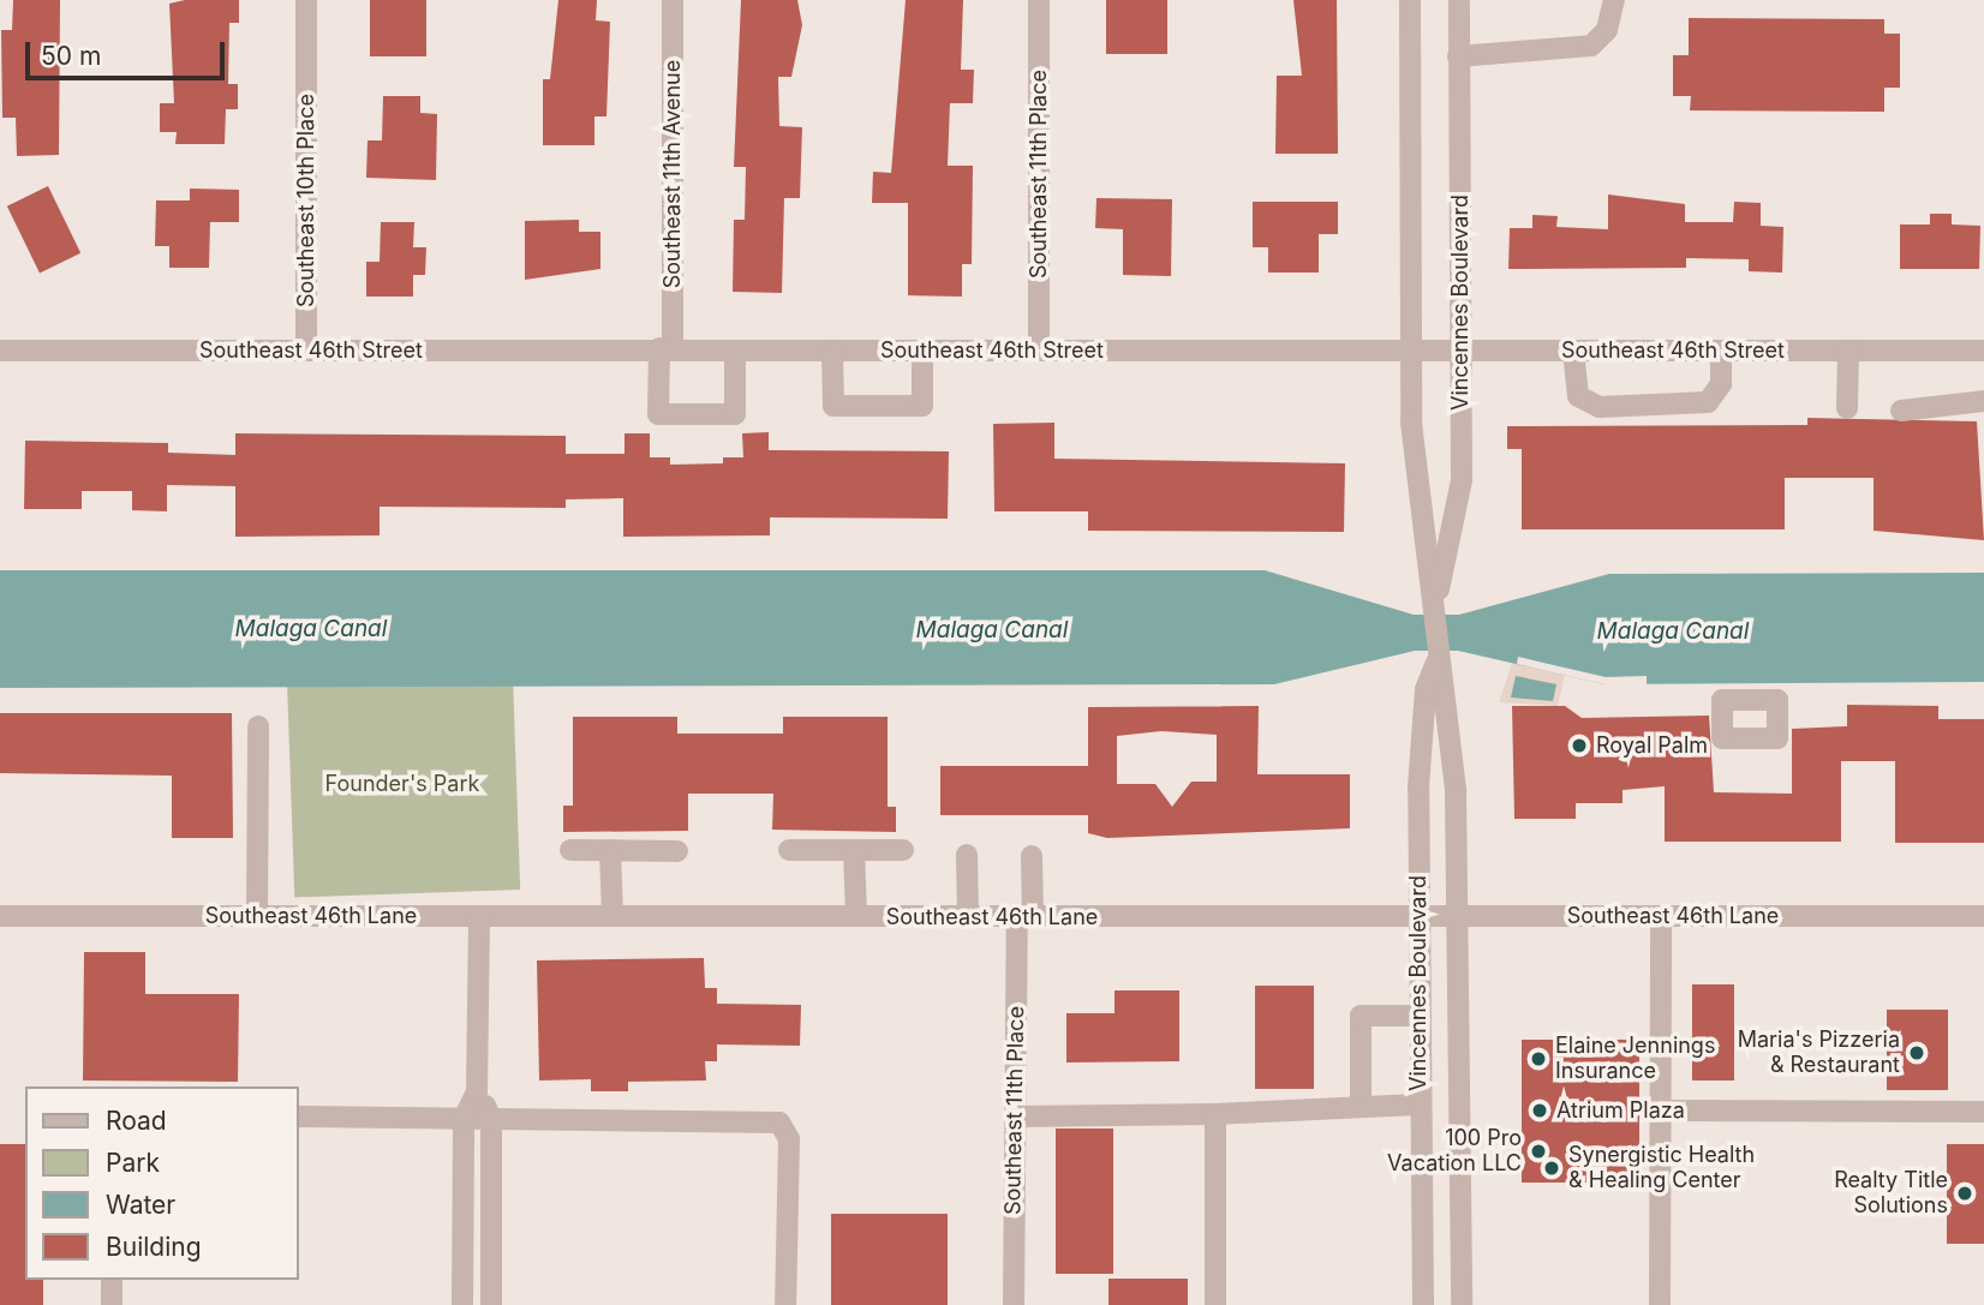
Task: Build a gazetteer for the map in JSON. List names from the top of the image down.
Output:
{
  "streets": {
    "street": [
      "Southeast 11th Avenue",
      "Southeast 11th Place",
      "Southeast 10th Place",
      "Vincennes Boulevard",
      "Southeast 46th Street",
      "Southeast 46th Lane"
    ]
  },
  "crossings": [
    ["Southeast 11th Avenue", "Southeast 46th Street"],
    ["Southeast 11th Place", "Southeast 46th Street"],
    ["Southeast 11th Place", "Southeast 46th Lane"],
    ["Southeast 10th Place", "Southeast 46th Street"],
    ["Vincennes Boulevard", "Southeast 46th Street"],
    ["Vincennes Boulevard", "Southeast 46th Lane"]
  ],
  "water": ["Malaga Canal"],
  "parks": ["Founder's Park"],
  "places": [
    "Royal Palm",
    "Maria's Pizzeria & Restaurant",
    "Elaine Jennings Insurance",
    "Atrium Plaza",
    "100 Pro Vacation LLC",
    "Synergistic Health & Healing Center",
    "Realty Title Solutions"
  ],
  "legend": [
    "Road",
    "Park",
    "Water",
    "Building"
  ],
  "scale_bar": "50 m"
}
